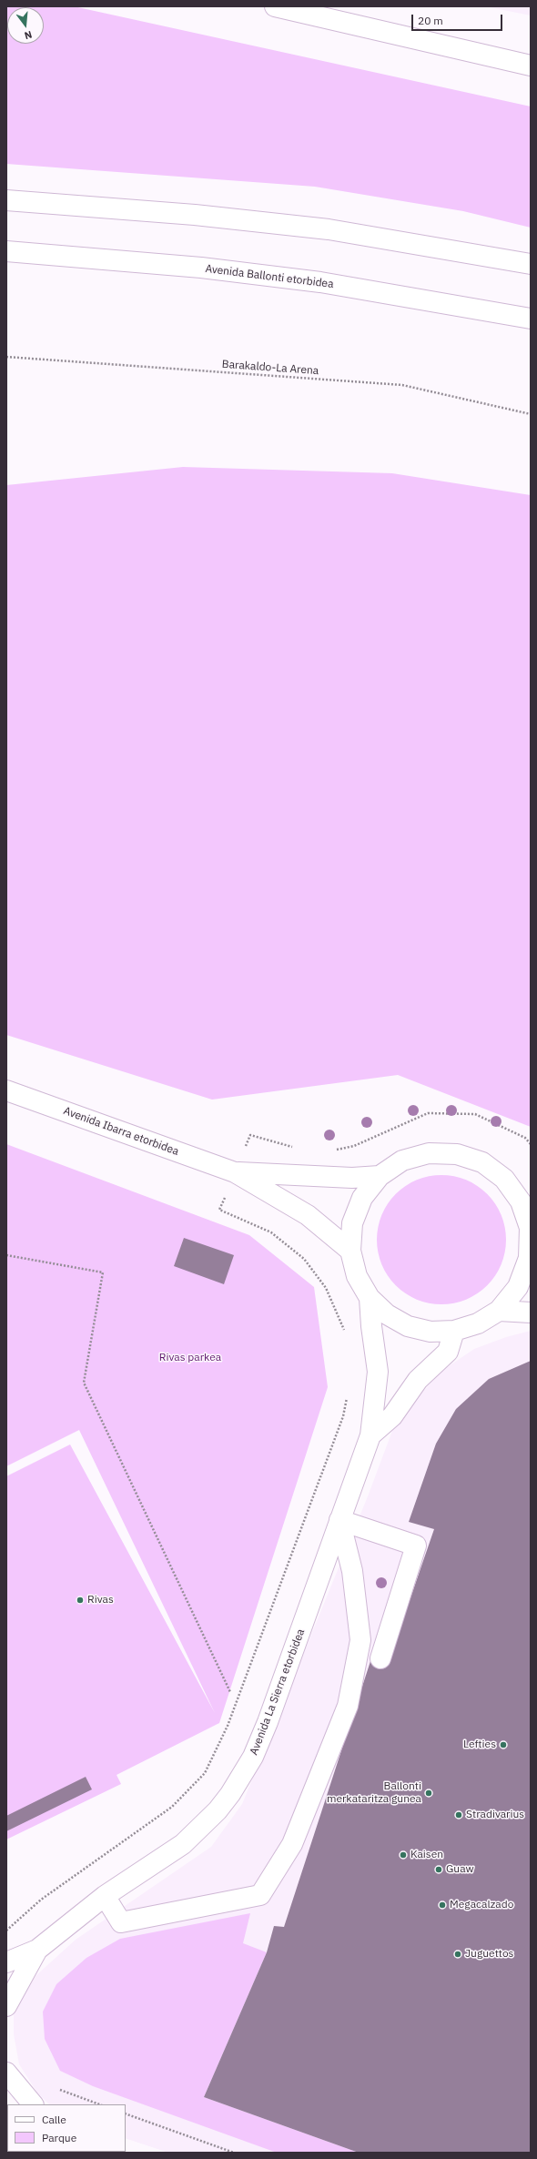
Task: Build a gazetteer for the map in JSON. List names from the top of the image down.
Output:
{
  "streets": {
    "street": ["Avenida Ballonti etorbidea", "Avenida Ibarra etorbidea", "Avenida La Sierra etorbidea"],
    "path": ["Barakaldo-La Arena"]
  },
  "crossings": [
    ["Avenida Ibarra etorbidea", "Avenida La Sierra etorbidea"]
  ],
  "parks": ["Rivas parkea"],
  "places": [
    "Rivas",
    "Lefties",
    "Ballonti merkataritza gunea",
    "Stradivarius",
    "Kaisen",
    "Guaw",
    "Megacalzado",
    "Juguettos"
  ],
  "legend": ["Calle", "Parque"],
  "scale_bar": "20 m",
  "north": "bottom"
}
